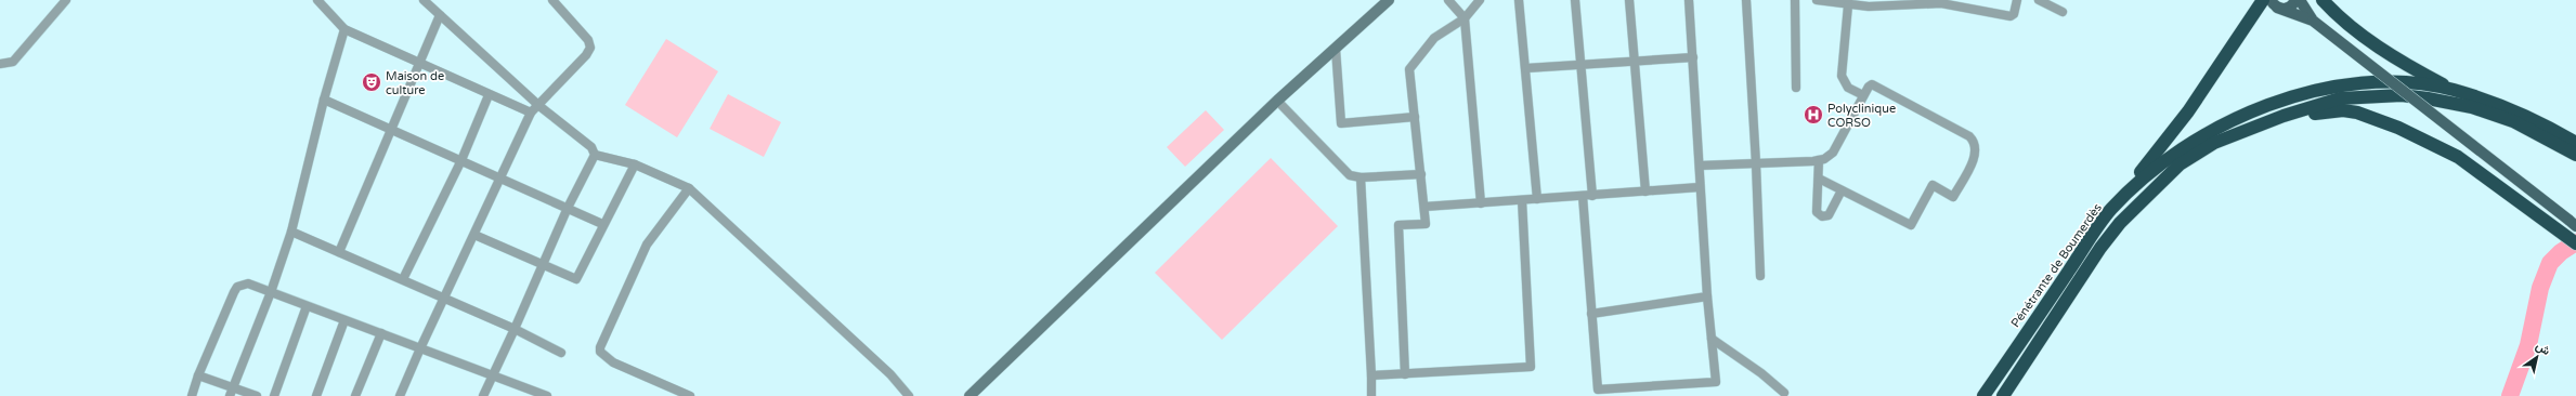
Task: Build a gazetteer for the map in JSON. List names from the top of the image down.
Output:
{
  "streets": {
    "highway": ["Pénétrante de Boumerdès"]
  },
  "places": {
    "theatre": ["Maison de culture"],
    "hospital": ["Polyclinique CORSO"]
  },
  "north": "top right"
}
